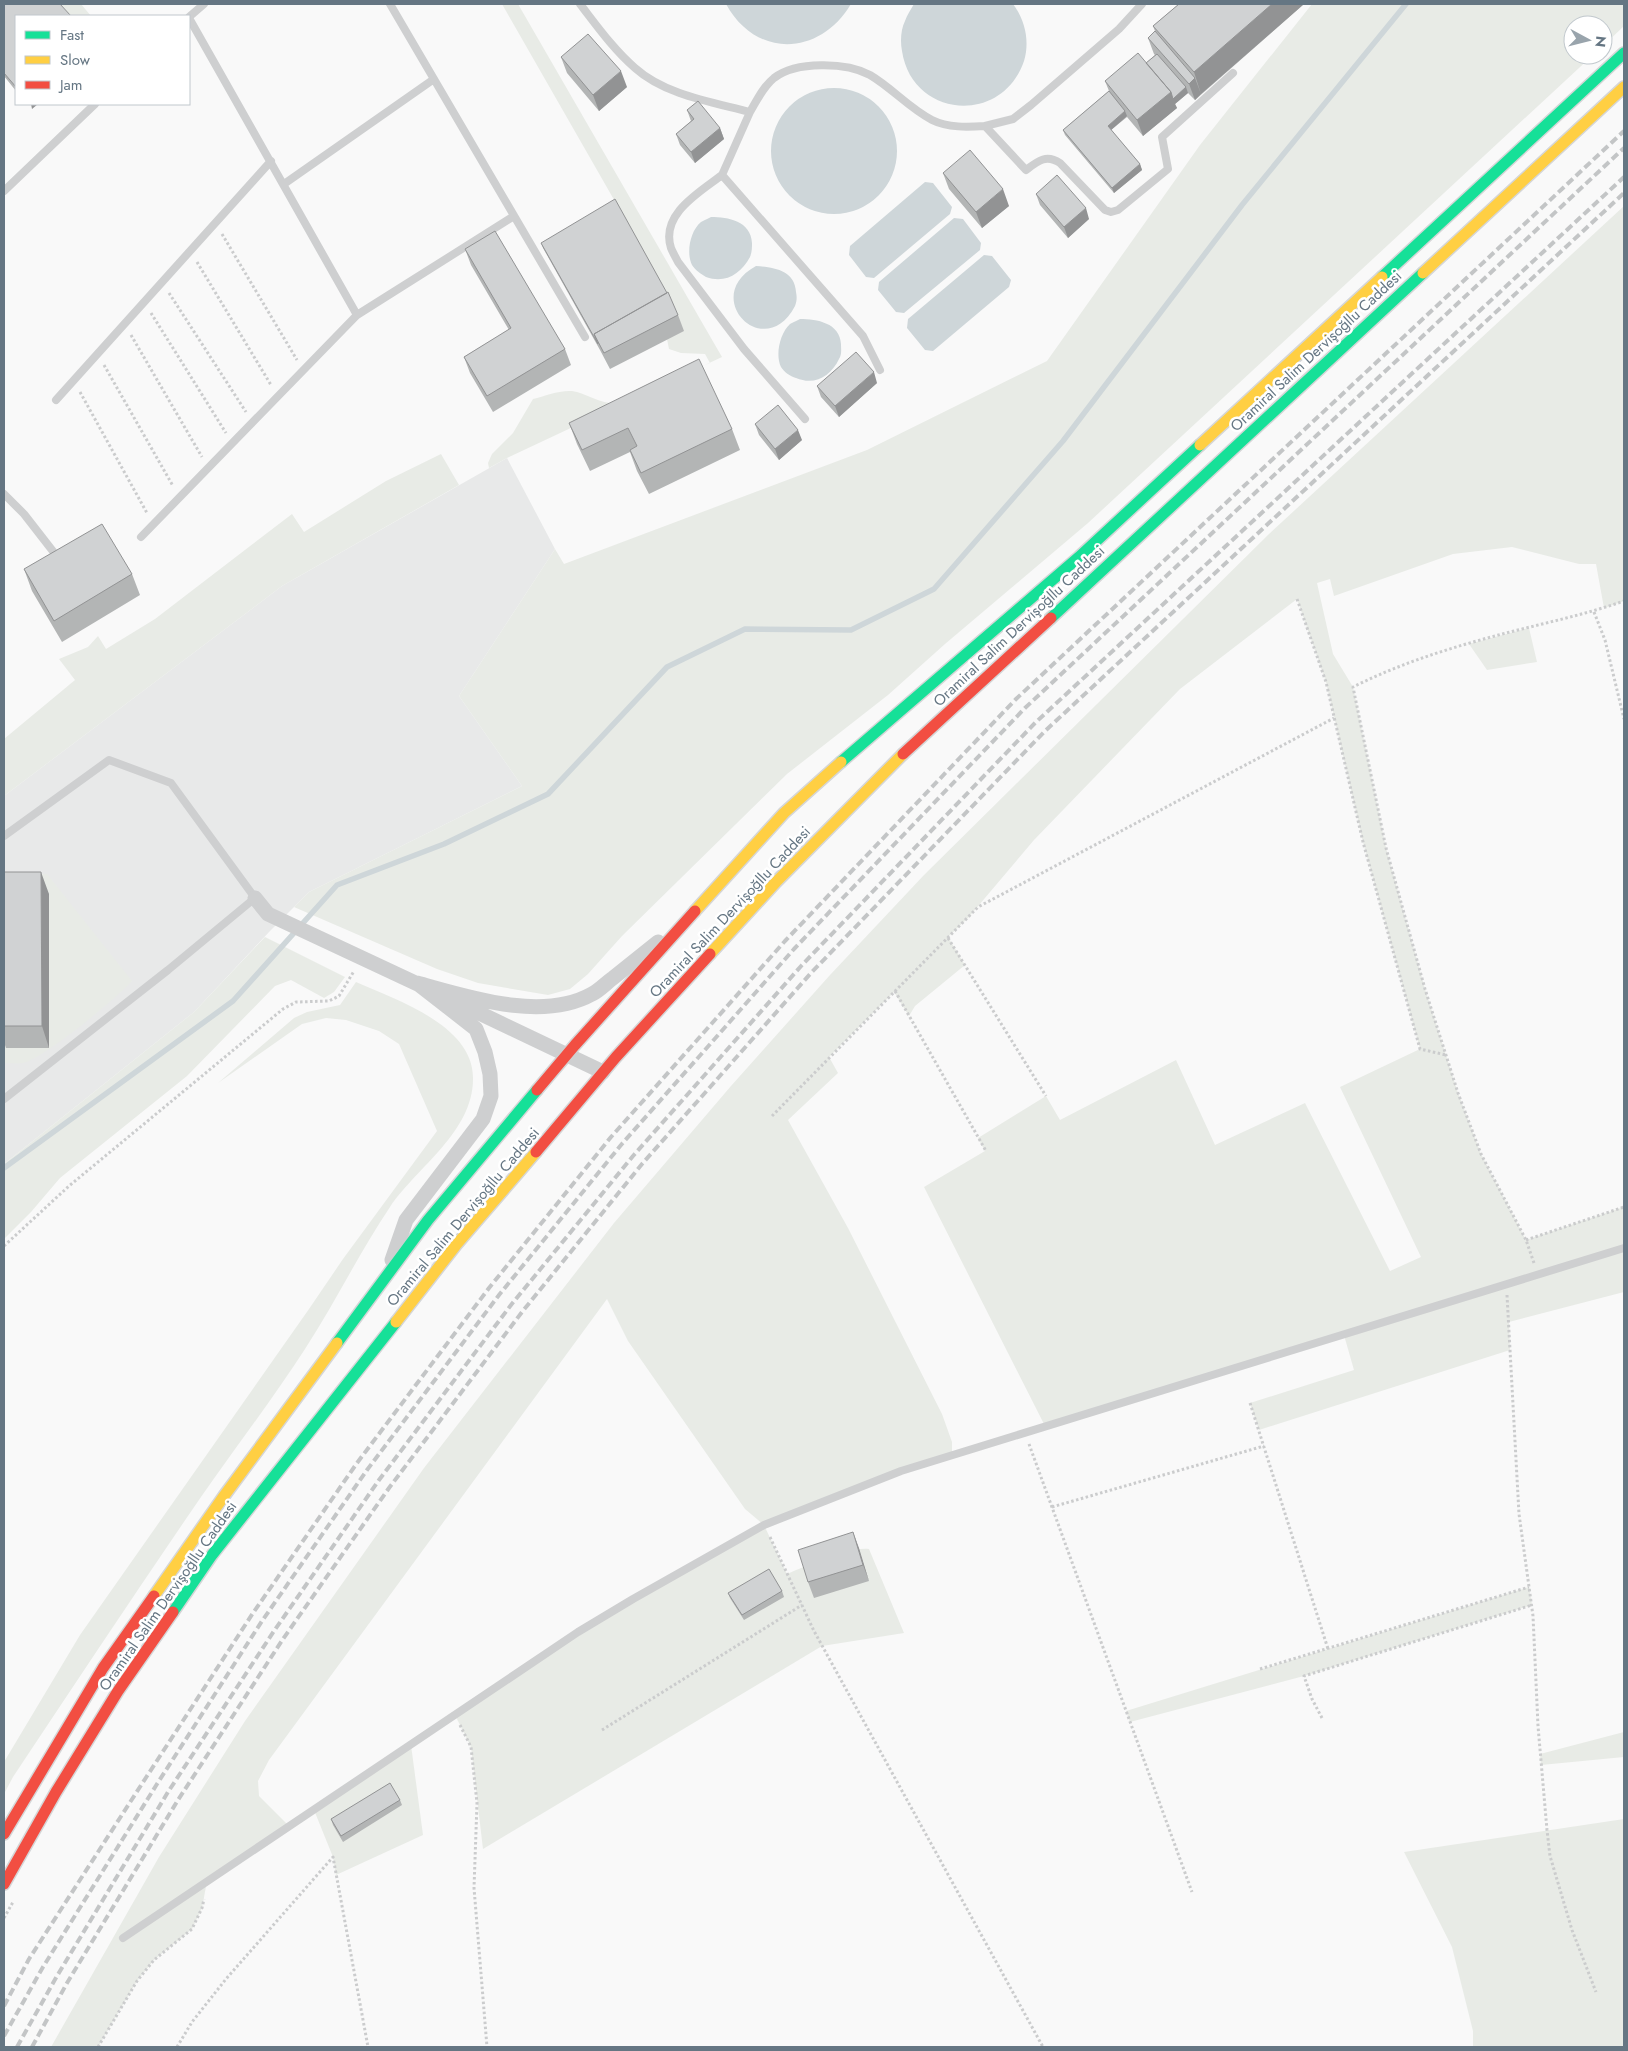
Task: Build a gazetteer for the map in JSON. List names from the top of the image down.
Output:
{
  "streets": {
    "main road": ["Oramiral Salim Dervişoğllu Caddesi"]
  },
  "legend": ["Fast", "Slow", "Jam"],
  "north": "right"
}
